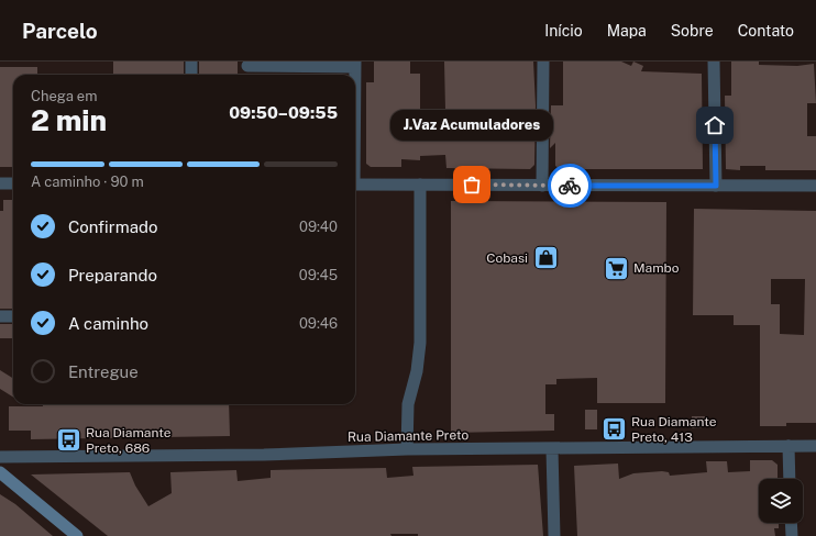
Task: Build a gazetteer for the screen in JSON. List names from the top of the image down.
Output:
{
  "streets": {
    "street": ["Rua Diamante Preto"]
  },
  "places": {
    "other": ["J.Vaz Acumuladores"],
    "shop": ["Cobasi"],
    "supermarket": ["Mambo"],
    "bus stop": ["Rua Diamante Preto, 413", "Rua Diamante Preto, 686"]
  },
  "page": {
    "header": "Parcelo",
    "nav": [
      "Início",
      "Mapa",
      "Sobre",
      "Contato"
    ],
    "heading": ["2 min", "Chega em", "09:50–09:55"],
    "bubble": "J.Vaz Acumuladores",
    "bar": "A caminho · 90 m",
    "list": [
      ["Confirmado", "09:40"],
      ["Preparando", "09:45"],
      ["A caminho", "09:46"],
      "Entregue"
    ]
  }
}
